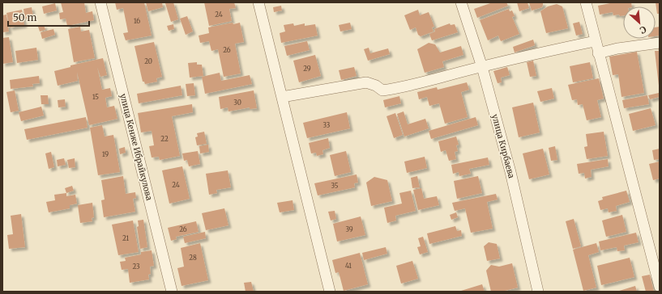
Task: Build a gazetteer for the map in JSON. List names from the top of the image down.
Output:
{
  "streets": {
    "street": ["улица Кирбаева", "улица Кенже Ибрайкулова"]
  },
  "house_numbers": [
    "24",
    "16",
    "26",
    "20",
    "29",
    "15",
    "30",
    "33",
    "22",
    "19",
    "24",
    "35",
    "26",
    "39",
    "21",
    "28",
    "41",
    "23"
  ],
  "scale_bar": "50 m",
  "north": "bottom right"
}
